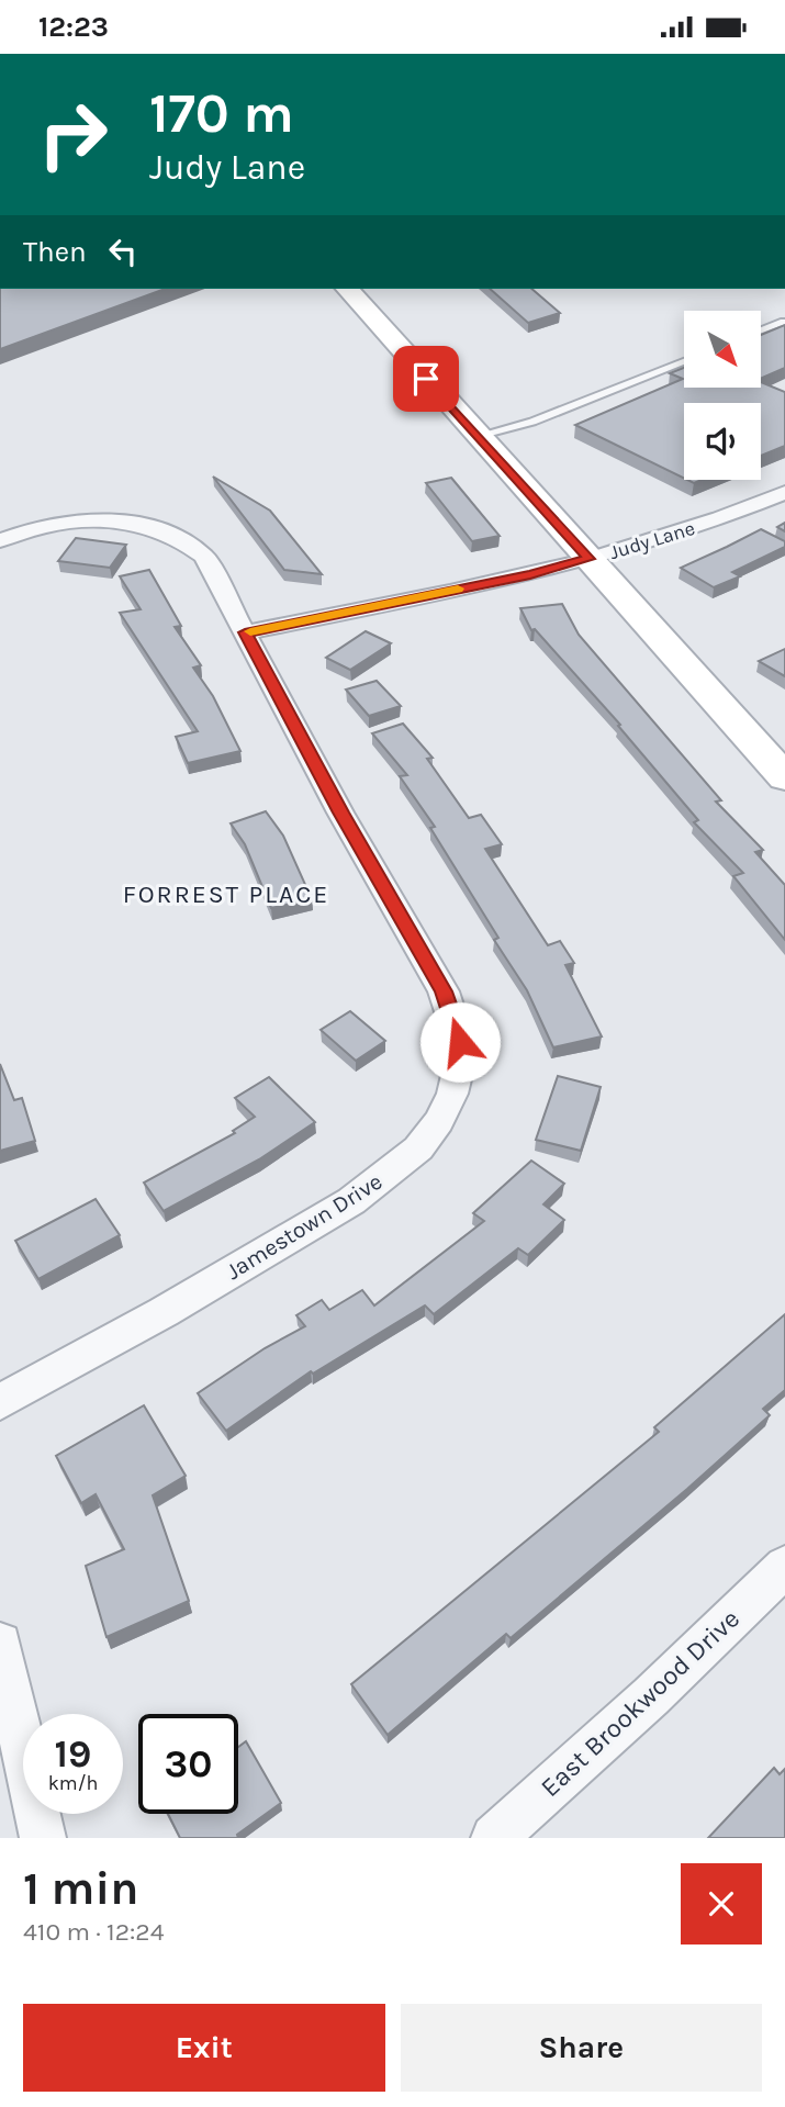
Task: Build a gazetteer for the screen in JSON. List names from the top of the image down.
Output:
{
  "streets": {
    "street": ["Judy Lane", "Jamestown Drive", "East Brookwood Drive"]
  },
  "crossings": [
    ["Judy Lane", "Jamestown Drive"]
  ],
  "districts": ["FORREST PLACE"],
  "north": "bottom right",
  "page": {
    "status": "12:23",
    "turn": ["170 m", "Judy Lane"],
    "then": "Then",
    "speed": "19 km/h",
    "limit": "30",
    "heading": ["1 min", "410 m · 12:24"],
    "buttons": ["Exit", "Share"]
  }
}
